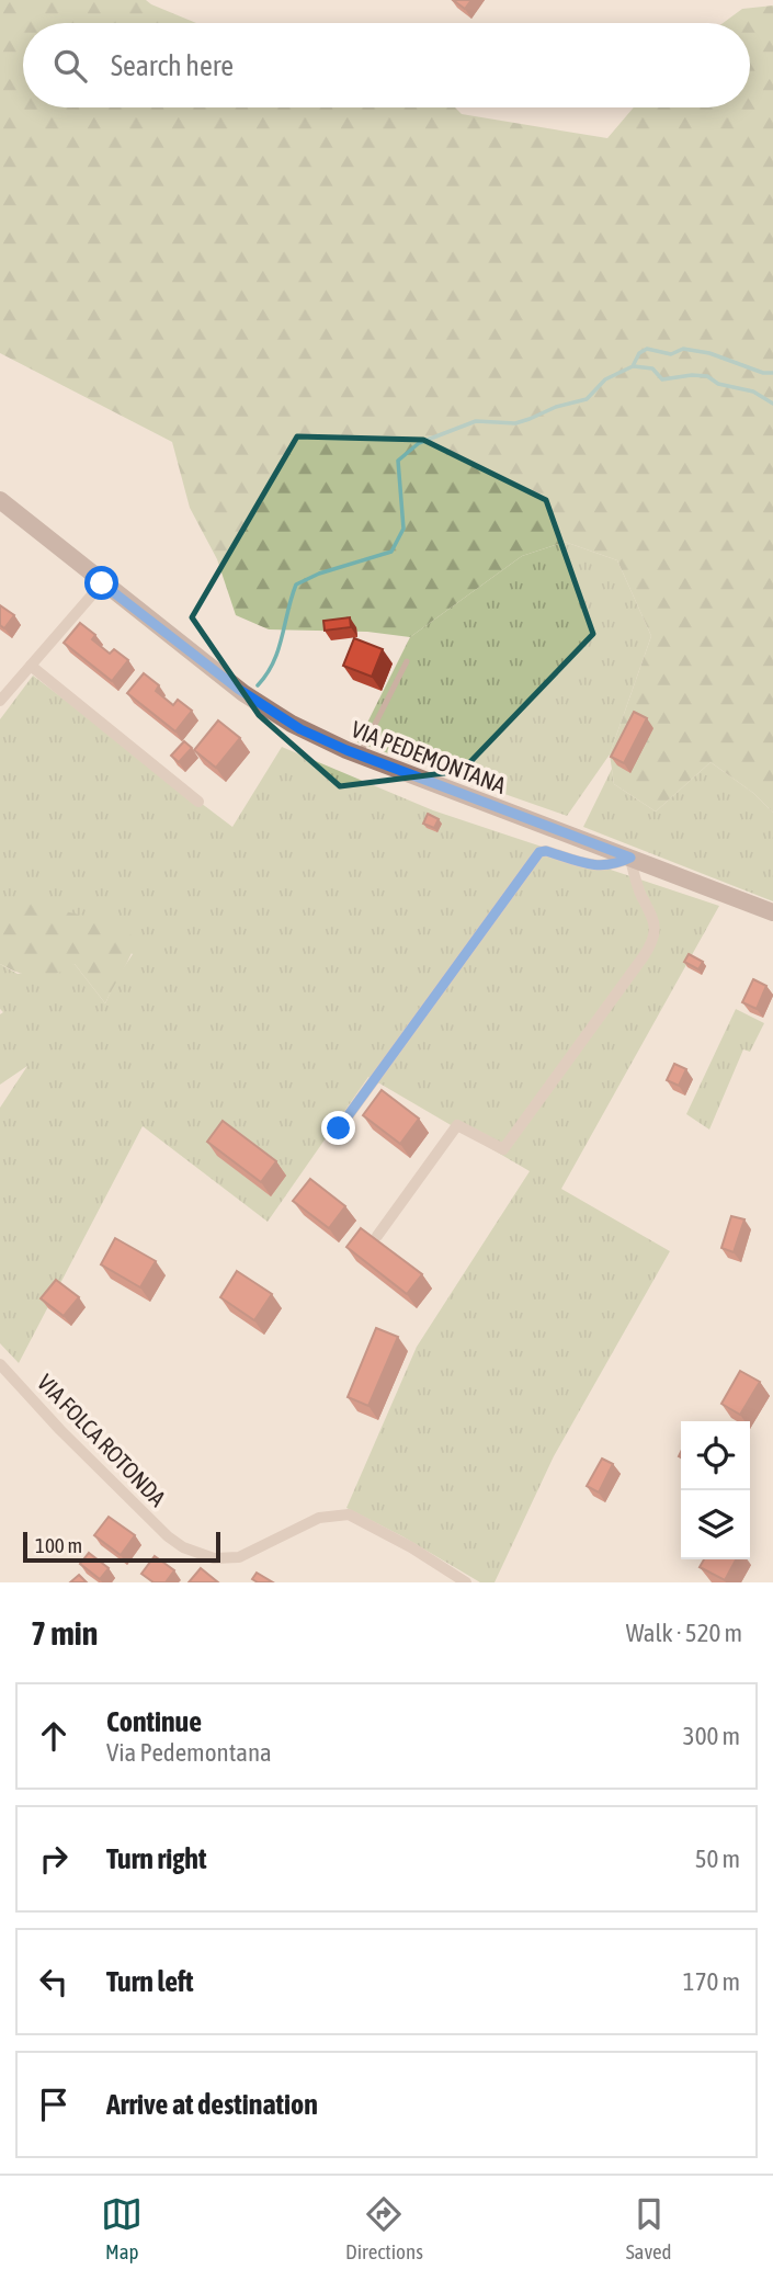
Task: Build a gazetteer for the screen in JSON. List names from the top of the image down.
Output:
{
  "streets": {
    "street": ["VIA PEDEMONTANA", "VIA FOLCA ROTONDA"]
  },
  "scale_bar": "100 m",
  "page": {
    "search": "Search here",
    "scale": "100 m",
    "heading": ["7 min", "Walk · 520 m"],
    "list": [
      ["Continue", "Via Pedemontana", "300 m"],
      ["Turn right", "50 m"],
      ["Turn left", "170 m"],
      "Arrive at destination"
    ],
    "nav": ["Map", "Directions", "Saved"]
  }
}
